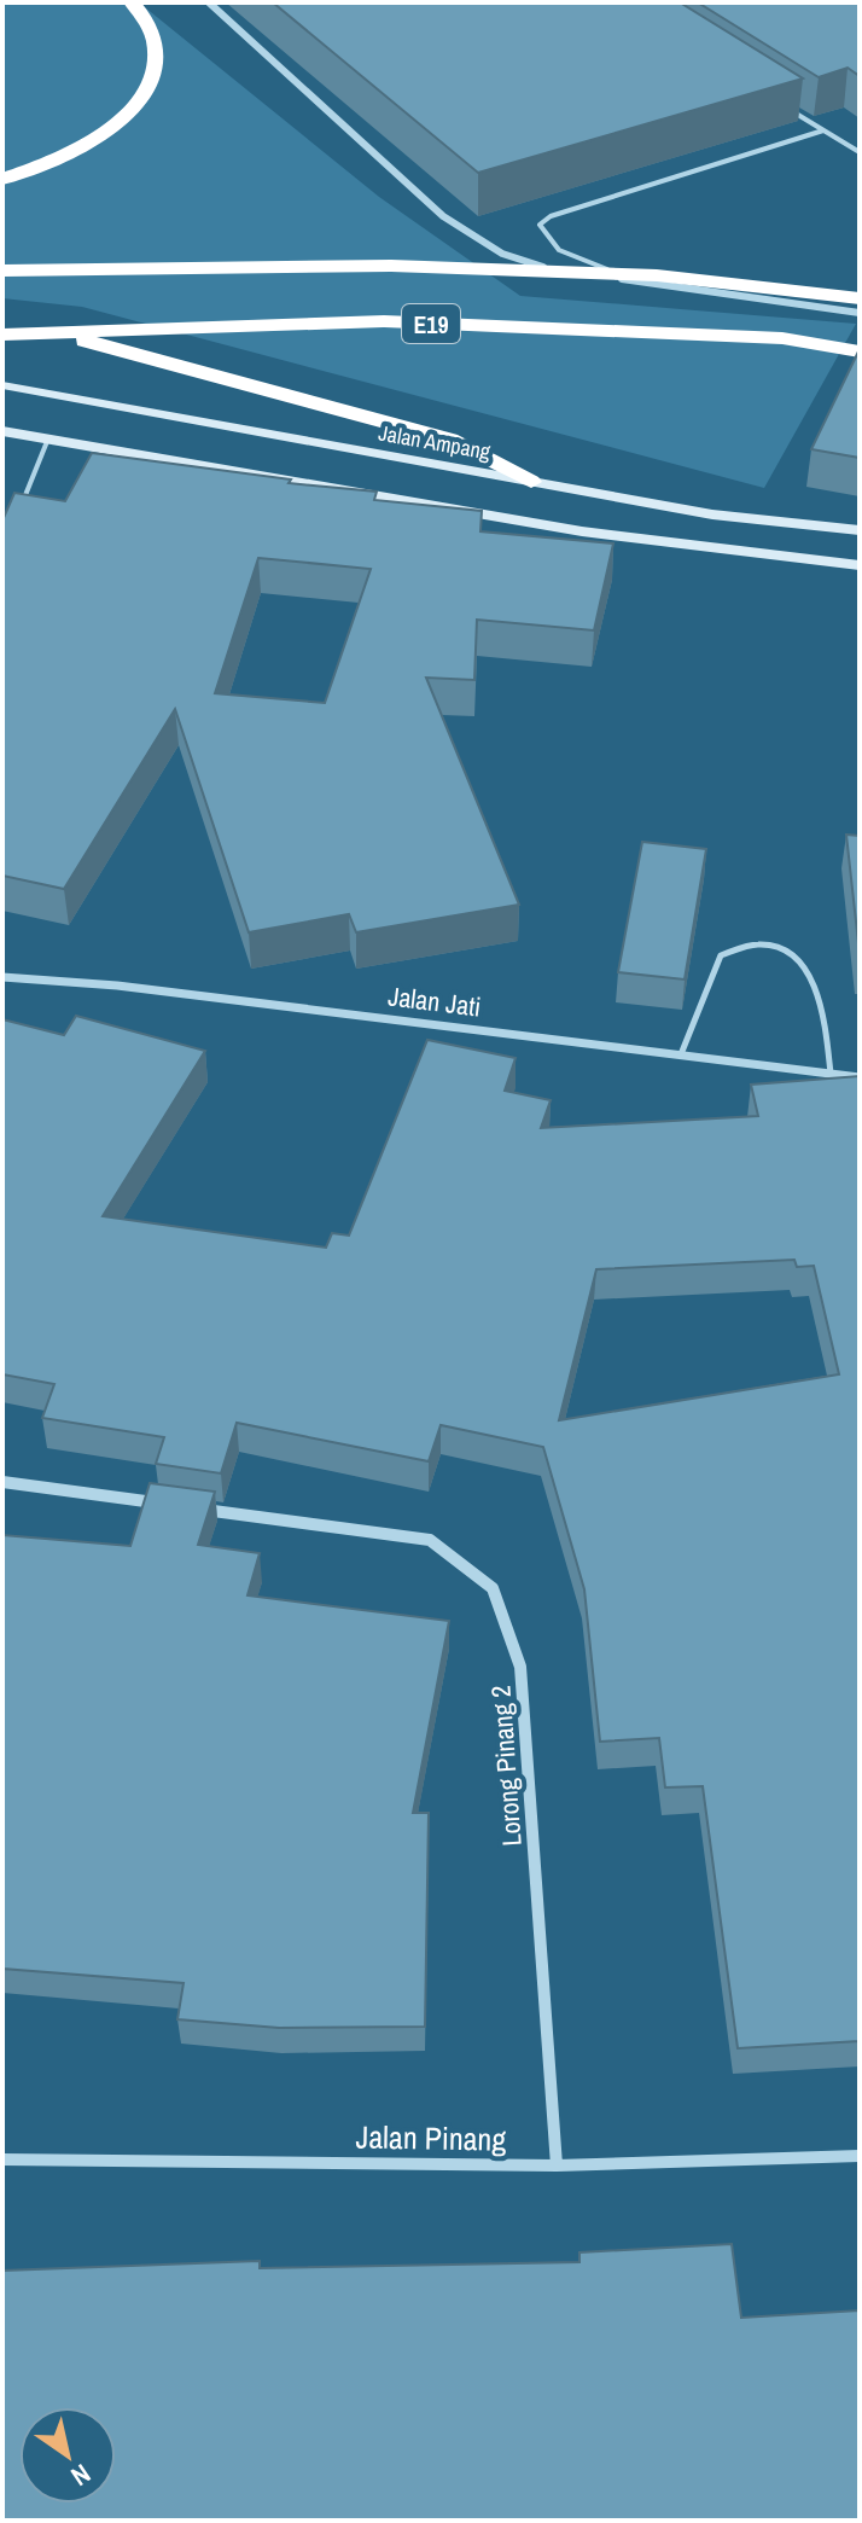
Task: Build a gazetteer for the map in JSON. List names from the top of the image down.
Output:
{
  "streets": {
    "highway": ["E19"],
    "main road": ["Jalan Ampang"],
    "street": ["Jalan Jati", "Lorong Pinang 2", "Jalan Pinang"]
  },
  "crossings": [
    ["Lorong Pinang 2", "Jalan Pinang"]
  ],
  "north": "bottom right"
}
